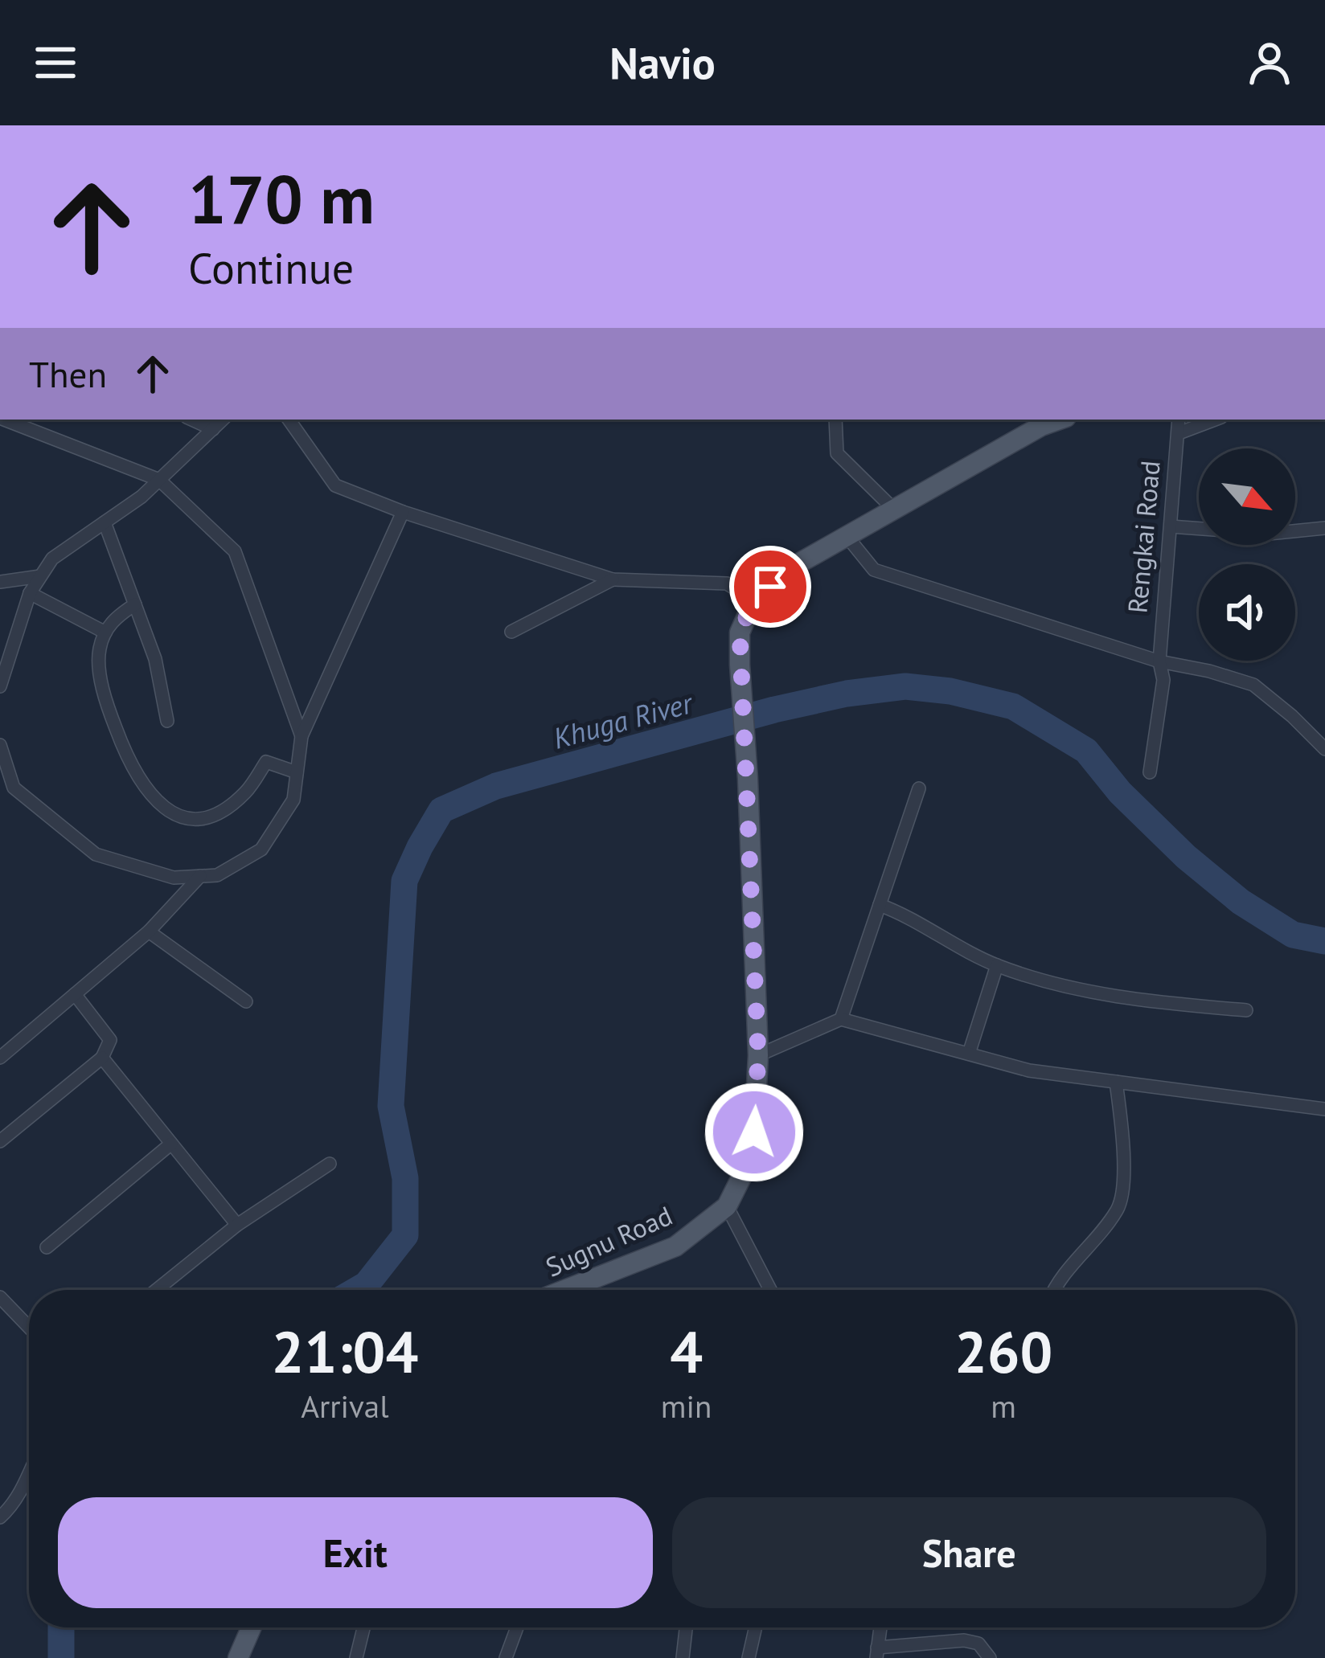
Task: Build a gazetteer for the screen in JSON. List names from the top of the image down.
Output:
{
  "streets": {
    "main road": ["Sugnu Road"],
    "street": ["Rengkai Road"]
  },
  "water": ["Khuga River"],
  "north": "bottom right",
  "page": {
    "header": "Navio",
    "turn": ["170 m", "Continue"],
    "then": "Then",
    "eta": [
      "21:04",
      "Arrival",
      "4",
      "min",
      "260",
      "m"
    ],
    "buttons": ["Exit", "Share"]
  }
}
